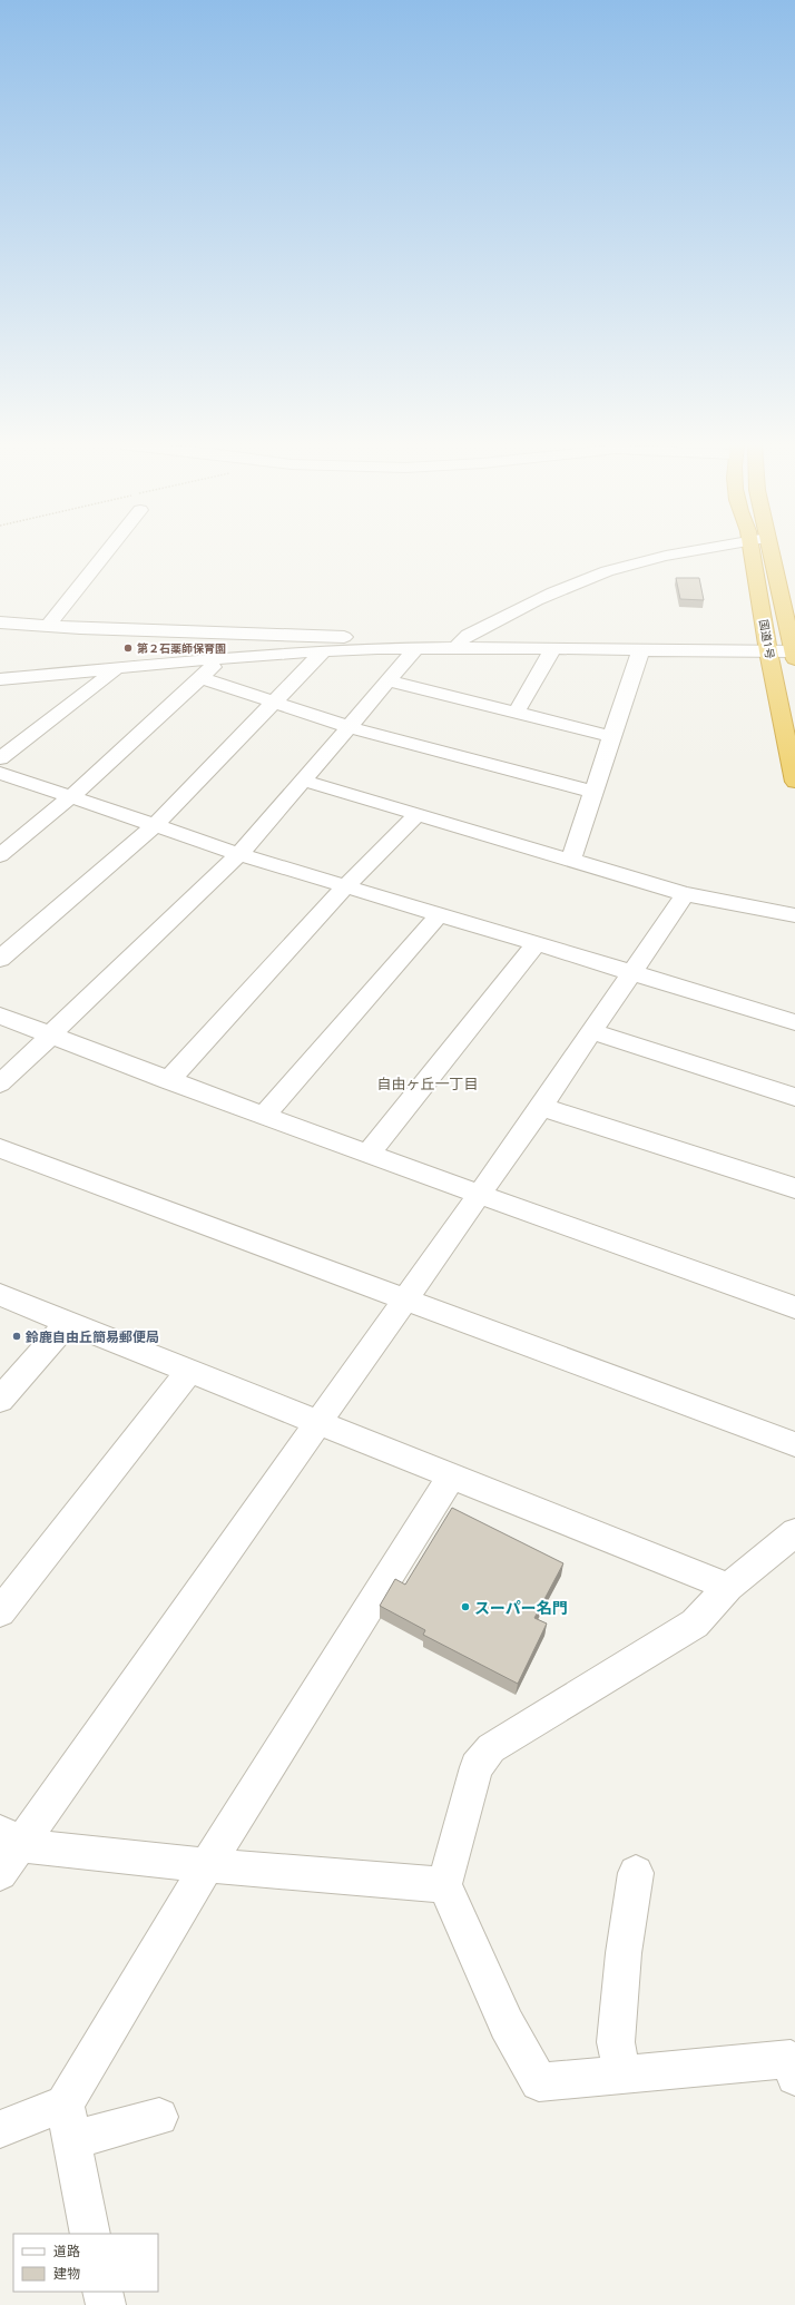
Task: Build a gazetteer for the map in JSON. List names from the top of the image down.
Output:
{
  "streets": {
    "highway": ["国道1号"]
  },
  "districts": ["自由ヶ丘一丁目"],
  "places": ["第２石薬師保育園", "鈴鹿自由丘簡易郵便局", "スーパー名門"],
  "legend": ["道路", "建物"]
}
